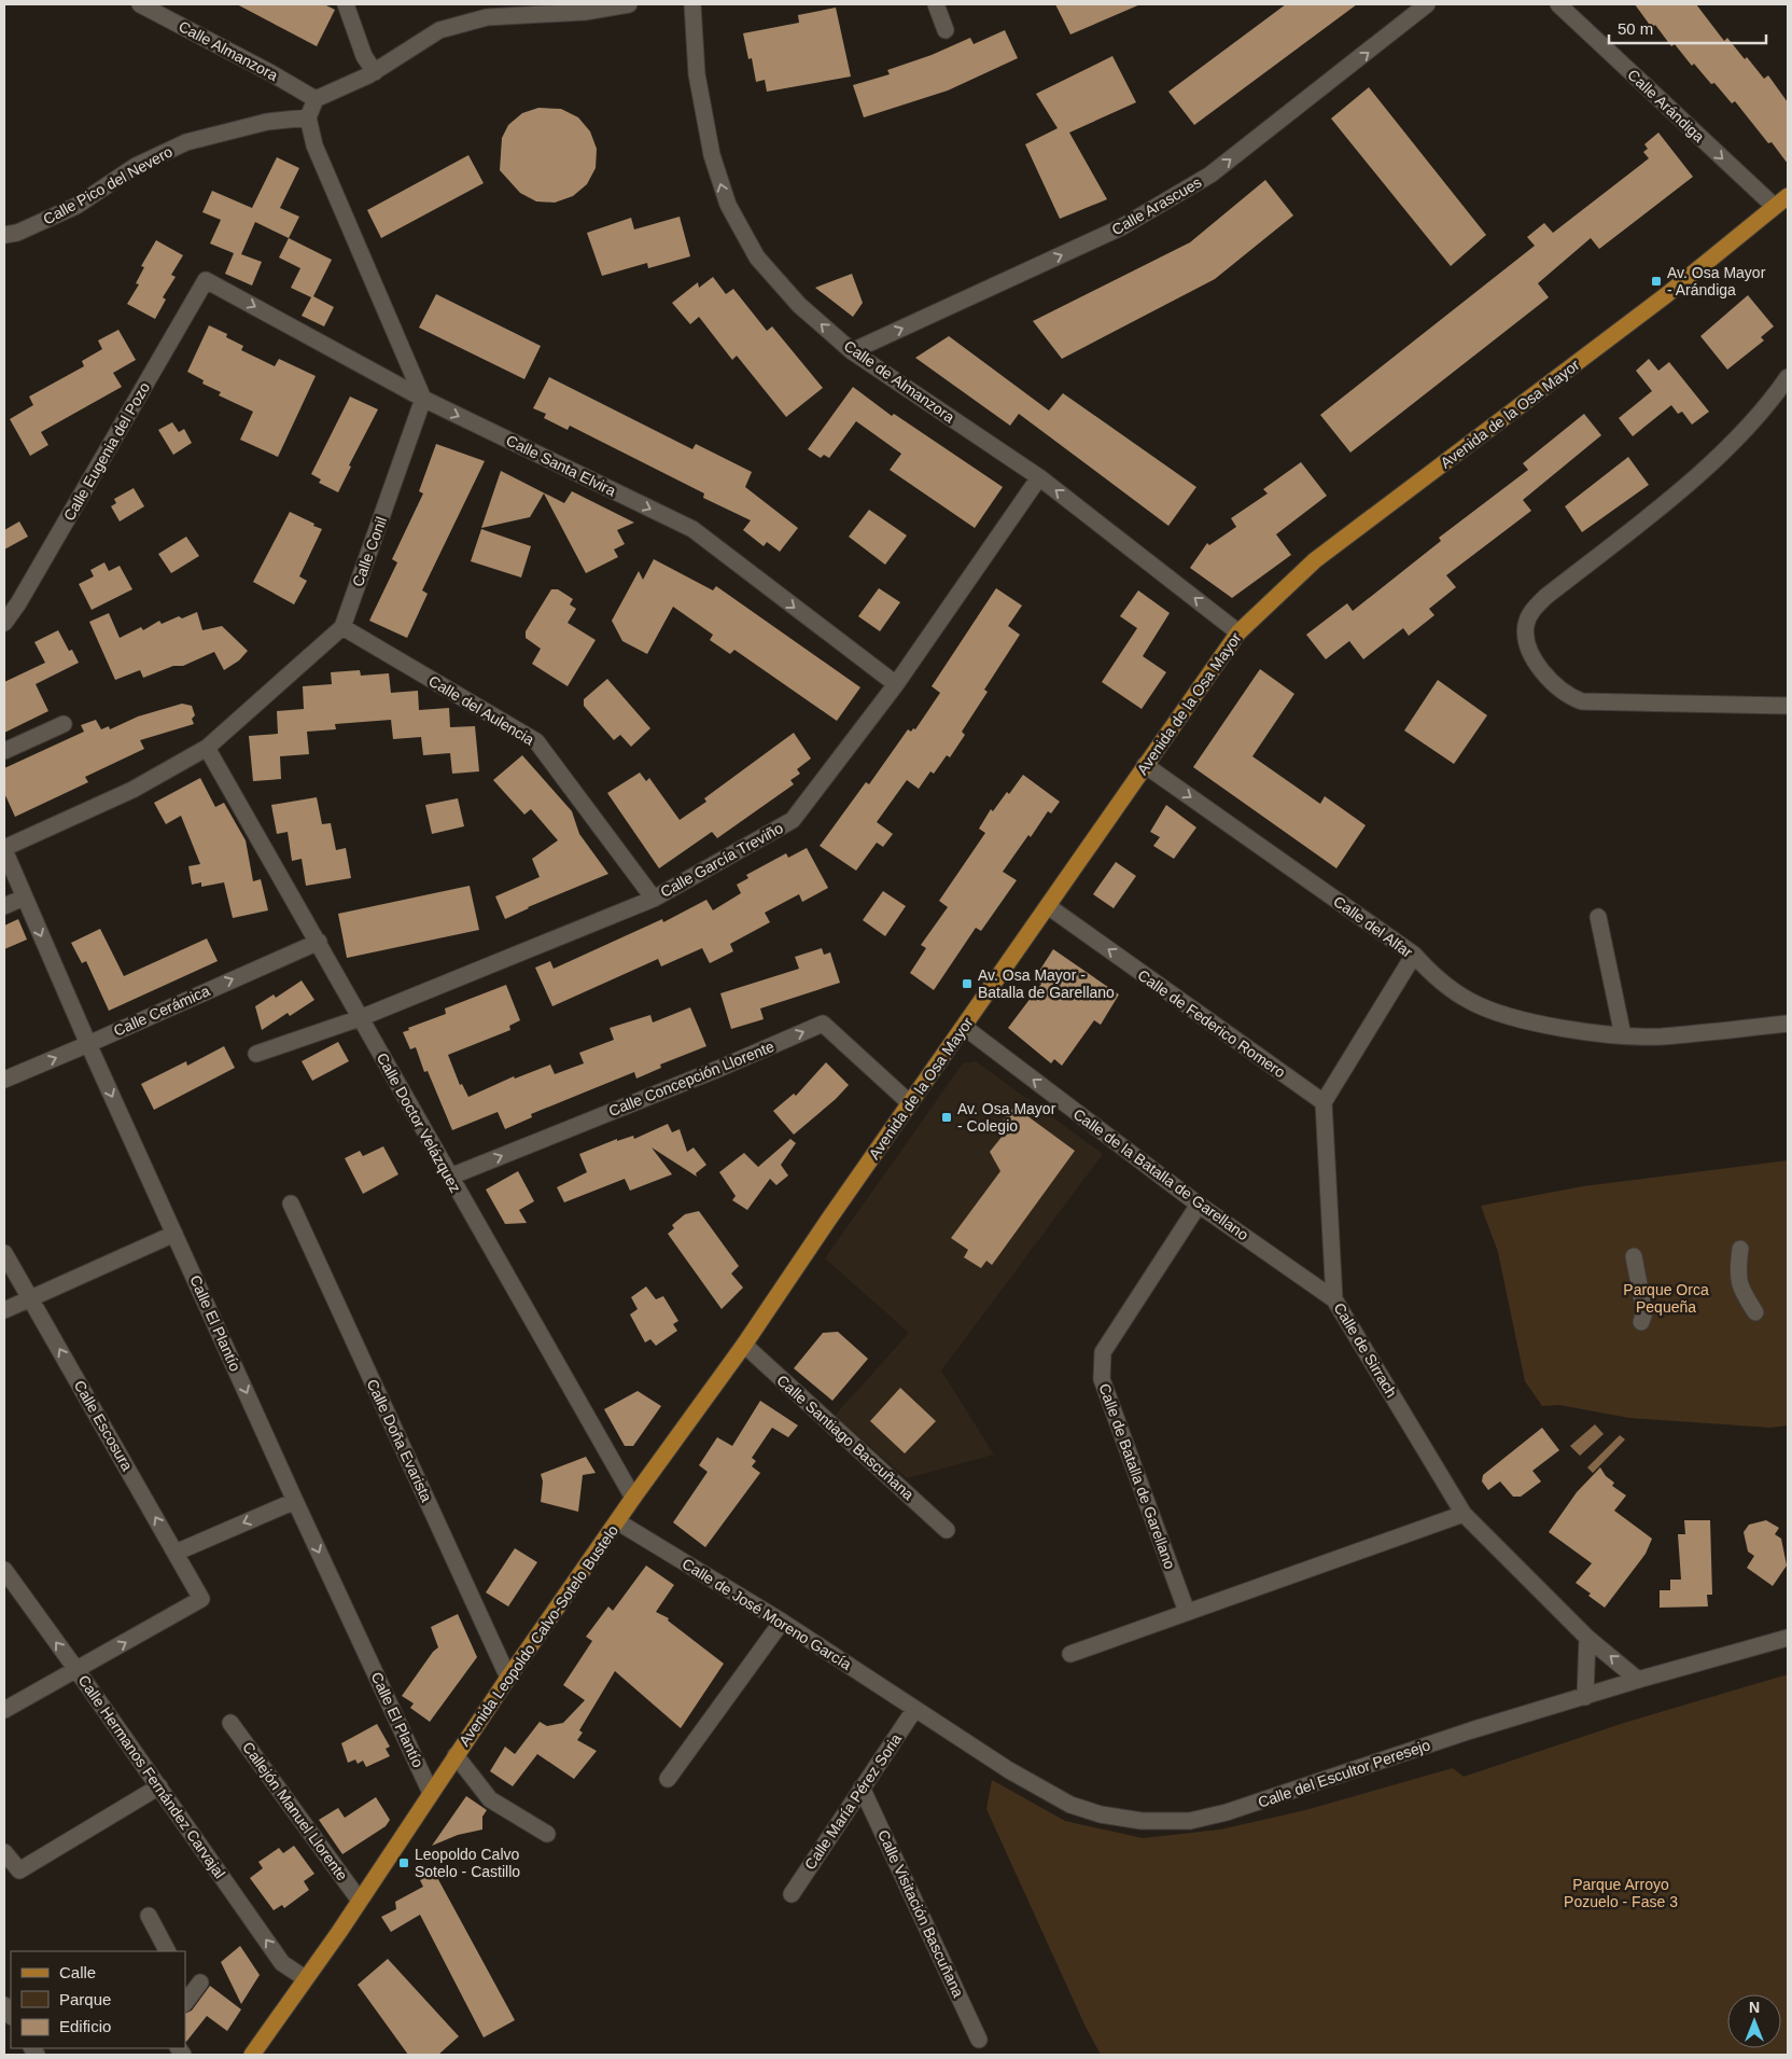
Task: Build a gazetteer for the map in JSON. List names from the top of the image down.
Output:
{
  "streets": {
    "main road": ["Avenida de la Osa Mayor", "Avenida Leopoldo Calvo-Sotelo Bustelo"],
    "street": [
      "Calle Almanzora",
      "Calle Arándiga",
      "Calle Pico del Nevero",
      "Calle Arascues",
      "Calle de Almanzora",
      "Calle Eugenia del Pozo",
      "Calle Santa Elvira",
      "Calle Conil",
      "Calle del Aulencia",
      "Calle García Treviño",
      "Calle del Alfar",
      "Calle Cerámica",
      "Calle de Federico Romero",
      "Calle Concepción Llorente",
      "Calle Doctor Velázquez",
      "Calle de la Batalla de Garellano",
      "Calle El Plantío",
      "Calle de Sirrach",
      "Calle Escosura",
      "Calle Santiago Bascuñana",
      "Calle Doña Evarista",
      "Calle de Batalla de Garellano",
      "Calle de José Moreno García",
      "Calle del Escultor Peresejo",
      "Calle Hermanos Fernández Carvajal",
      "Calle María Pérez Soria",
      "Callejón Manuel Llorente",
      "Calle Visitación Bascuñana"
    ]
  },
  "crossings": [
    ["Calle Arándiga", "Avenida de la Osa Mayor"],
    ["Calle Arascues", "Calle de Almanzora"],
    ["Calle de Almanzora", "Avenida de la Osa Mayor"],
    ["Calle de Almanzora", "Calle García Treviño"],
    ["Avenida de la Osa Mayor", "Calle del Alfar"],
    ["Avenida de la Osa Mayor", "Calle de Federico Romero"],
    ["Avenida de la Osa Mayor", "Calle Concepción Llorente"],
    ["Avenida de la Osa Mayor", "Calle de la Batalla de Garellano"],
    ["Avenida de la Osa Mayor", "Avenida Leopoldo Calvo-Sotelo Bustelo"],
    ["Calle Eugenia del Pozo", "Calle Santa Elvira"],
    ["Calle Santa Elvira", "Calle Conil"],
    ["Calle Santa Elvira", "Calle García Treviño"],
    ["Calle Conil", "Calle del Aulencia"],
    ["Calle Conil", "Calle Doctor Velázquez"],
    ["Calle Conil", "Calle El Plantío"],
    ["Calle del Aulencia", "Calle García Treviño"],
    ["Calle García Treviño", "Calle Doctor Velázquez"],
    ["Calle Cerámica", "Calle Doctor Velázquez"],
    ["Calle Cerámica", "Calle El Plantío"],
    ["Calle de Federico Romero", "Calle de Sirrach"],
    ["Calle Concepción Llorente", "Calle Doctor Velázquez"],
    ["Calle Doctor Velázquez", "Avenida Leopoldo Calvo-Sotelo Bustelo"],
    ["Calle de la Batalla de Garellano", "Calle de Sirrach"],
    ["Calle de la Batalla de Garellano", "Calle de Batalla de Garellano"],
    ["Calle El Plantío", "Avenida Leopoldo Calvo-Sotelo Bustelo"],
    ["Calle de Sirrach", "Calle del Escultor Peresejo"],
    ["Calle Escosura", "Calle Hermanos Fernández Carvajal"],
    ["Calle Santiago Bascuñana", "Avenida Leopoldo Calvo-Sotelo Bustelo"],
    ["Calle Doña Evarista", "Avenida Leopoldo Calvo-Sotelo Bustelo"],
    ["Calle de José Moreno García", "Avenida Leopoldo Calvo-Sotelo Bustelo"],
    ["Calle de José Moreno García", "Calle del Escultor Peresejo"],
    ["Calle de José Moreno García", "Calle María Pérez Soria"],
    ["Avenida Leopoldo Calvo-Sotelo Bustelo", "Calle Hermanos Fernández Carvajal"],
    ["Avenida Leopoldo Calvo-Sotelo Bustelo", "Callejón Manuel Llorente"],
    ["Calle del Escultor Peresejo", "Calle María Pérez Soria"],
    ["Calle María Pérez Soria", "Calle Visitación Bascuñana"]
  ],
  "one_way": [
    "Calle Arándiga",
    "Calle Arascues",
    "Calle de Almanzora",
    "Calle Santa Elvira",
    "Calle del Alfar",
    "Calle Cerámica",
    "Calle de Federico Romero",
    "Calle Concepción Llorente",
    "Calle de la Batalla de Garellano",
    "Calle El Plantío",
    "Calle Hermanos Fernández Carvajal"
  ],
  "parks": ["Parque Orca Pequeña", "Parque Arroyo Pozuelo - Fase 3"],
  "places": {
    "transit": [
      "Av. Osa Mayor - Arándiga",
      "Av. Osa Mayor - Batalla de Garellano",
      "Av. Osa Mayor - Colegio",
      "Leopoldo Calvo Sotelo - Castillo"
    ]
  },
  "legend": ["Calle", "Parque", "Edificio"],
  "scale_bar": "50 m",
  "north": "top"
}
